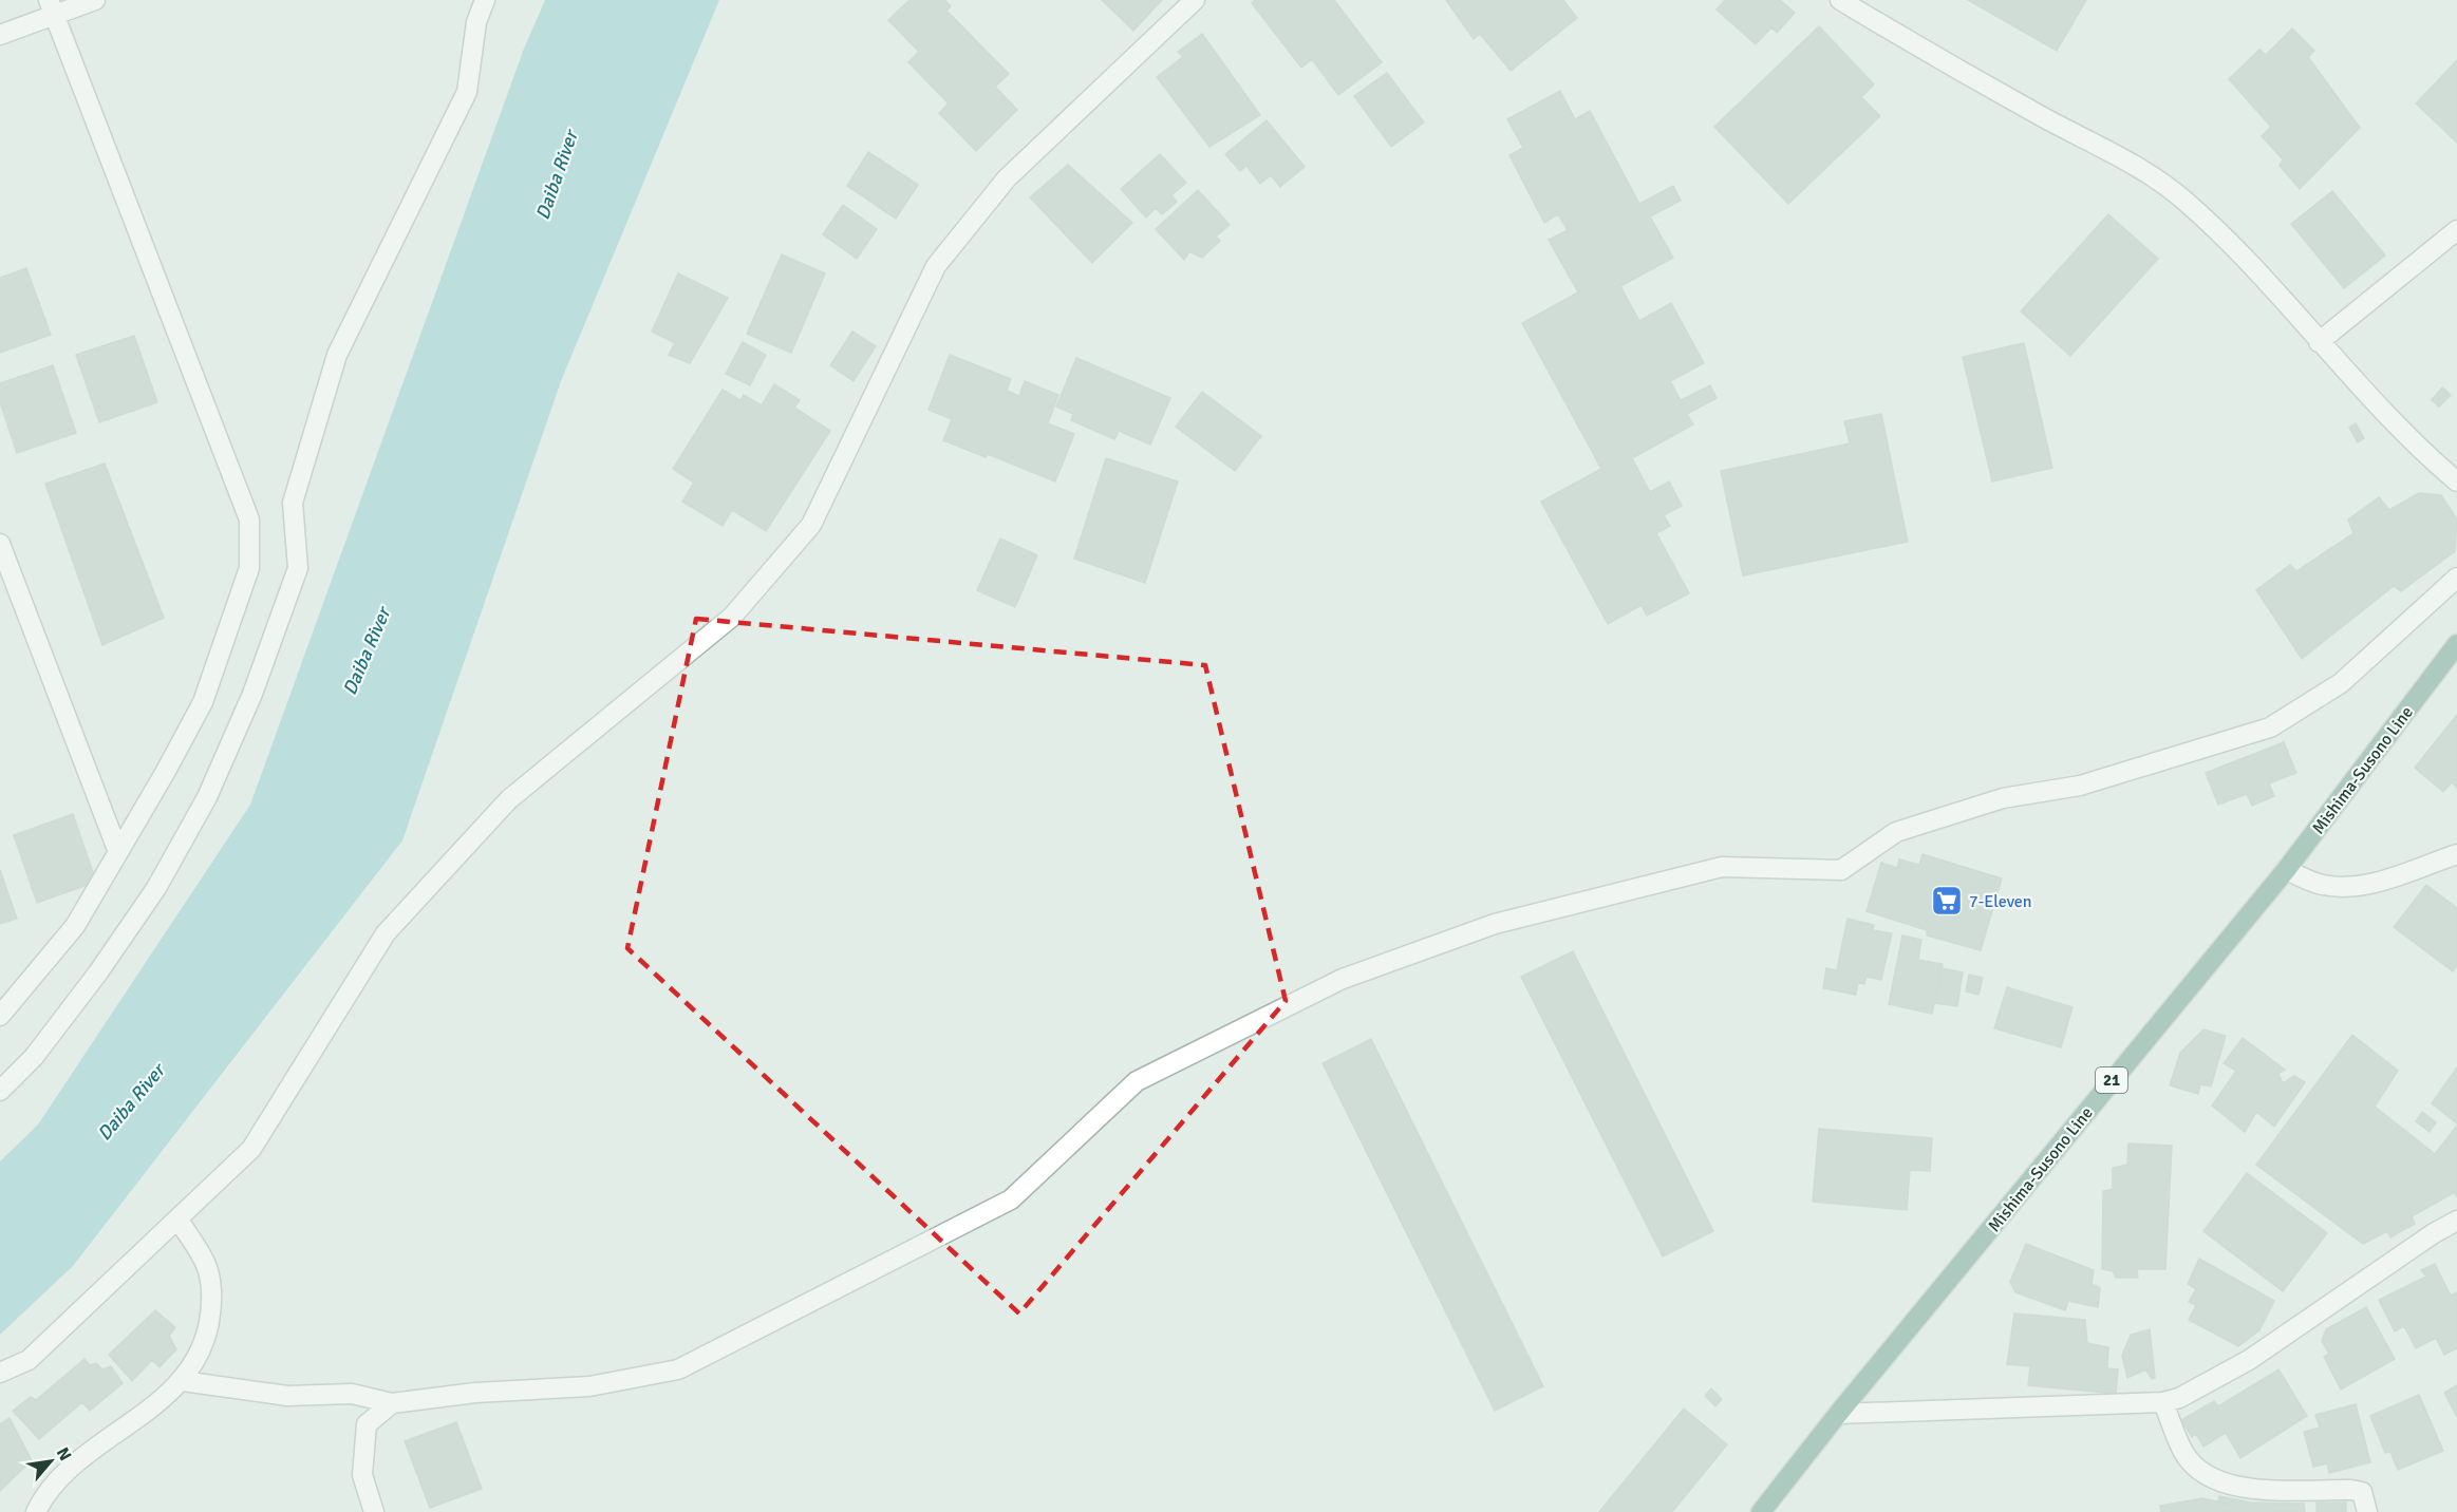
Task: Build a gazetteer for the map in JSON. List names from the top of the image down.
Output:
{
  "streets": {
    "main road": ["Mishima-Susono Line", "21"]
  },
  "water": ["Daiba River"],
  "places": {
    "supermarket": ["7-Eleven"]
  },
  "north": "top right"
}
